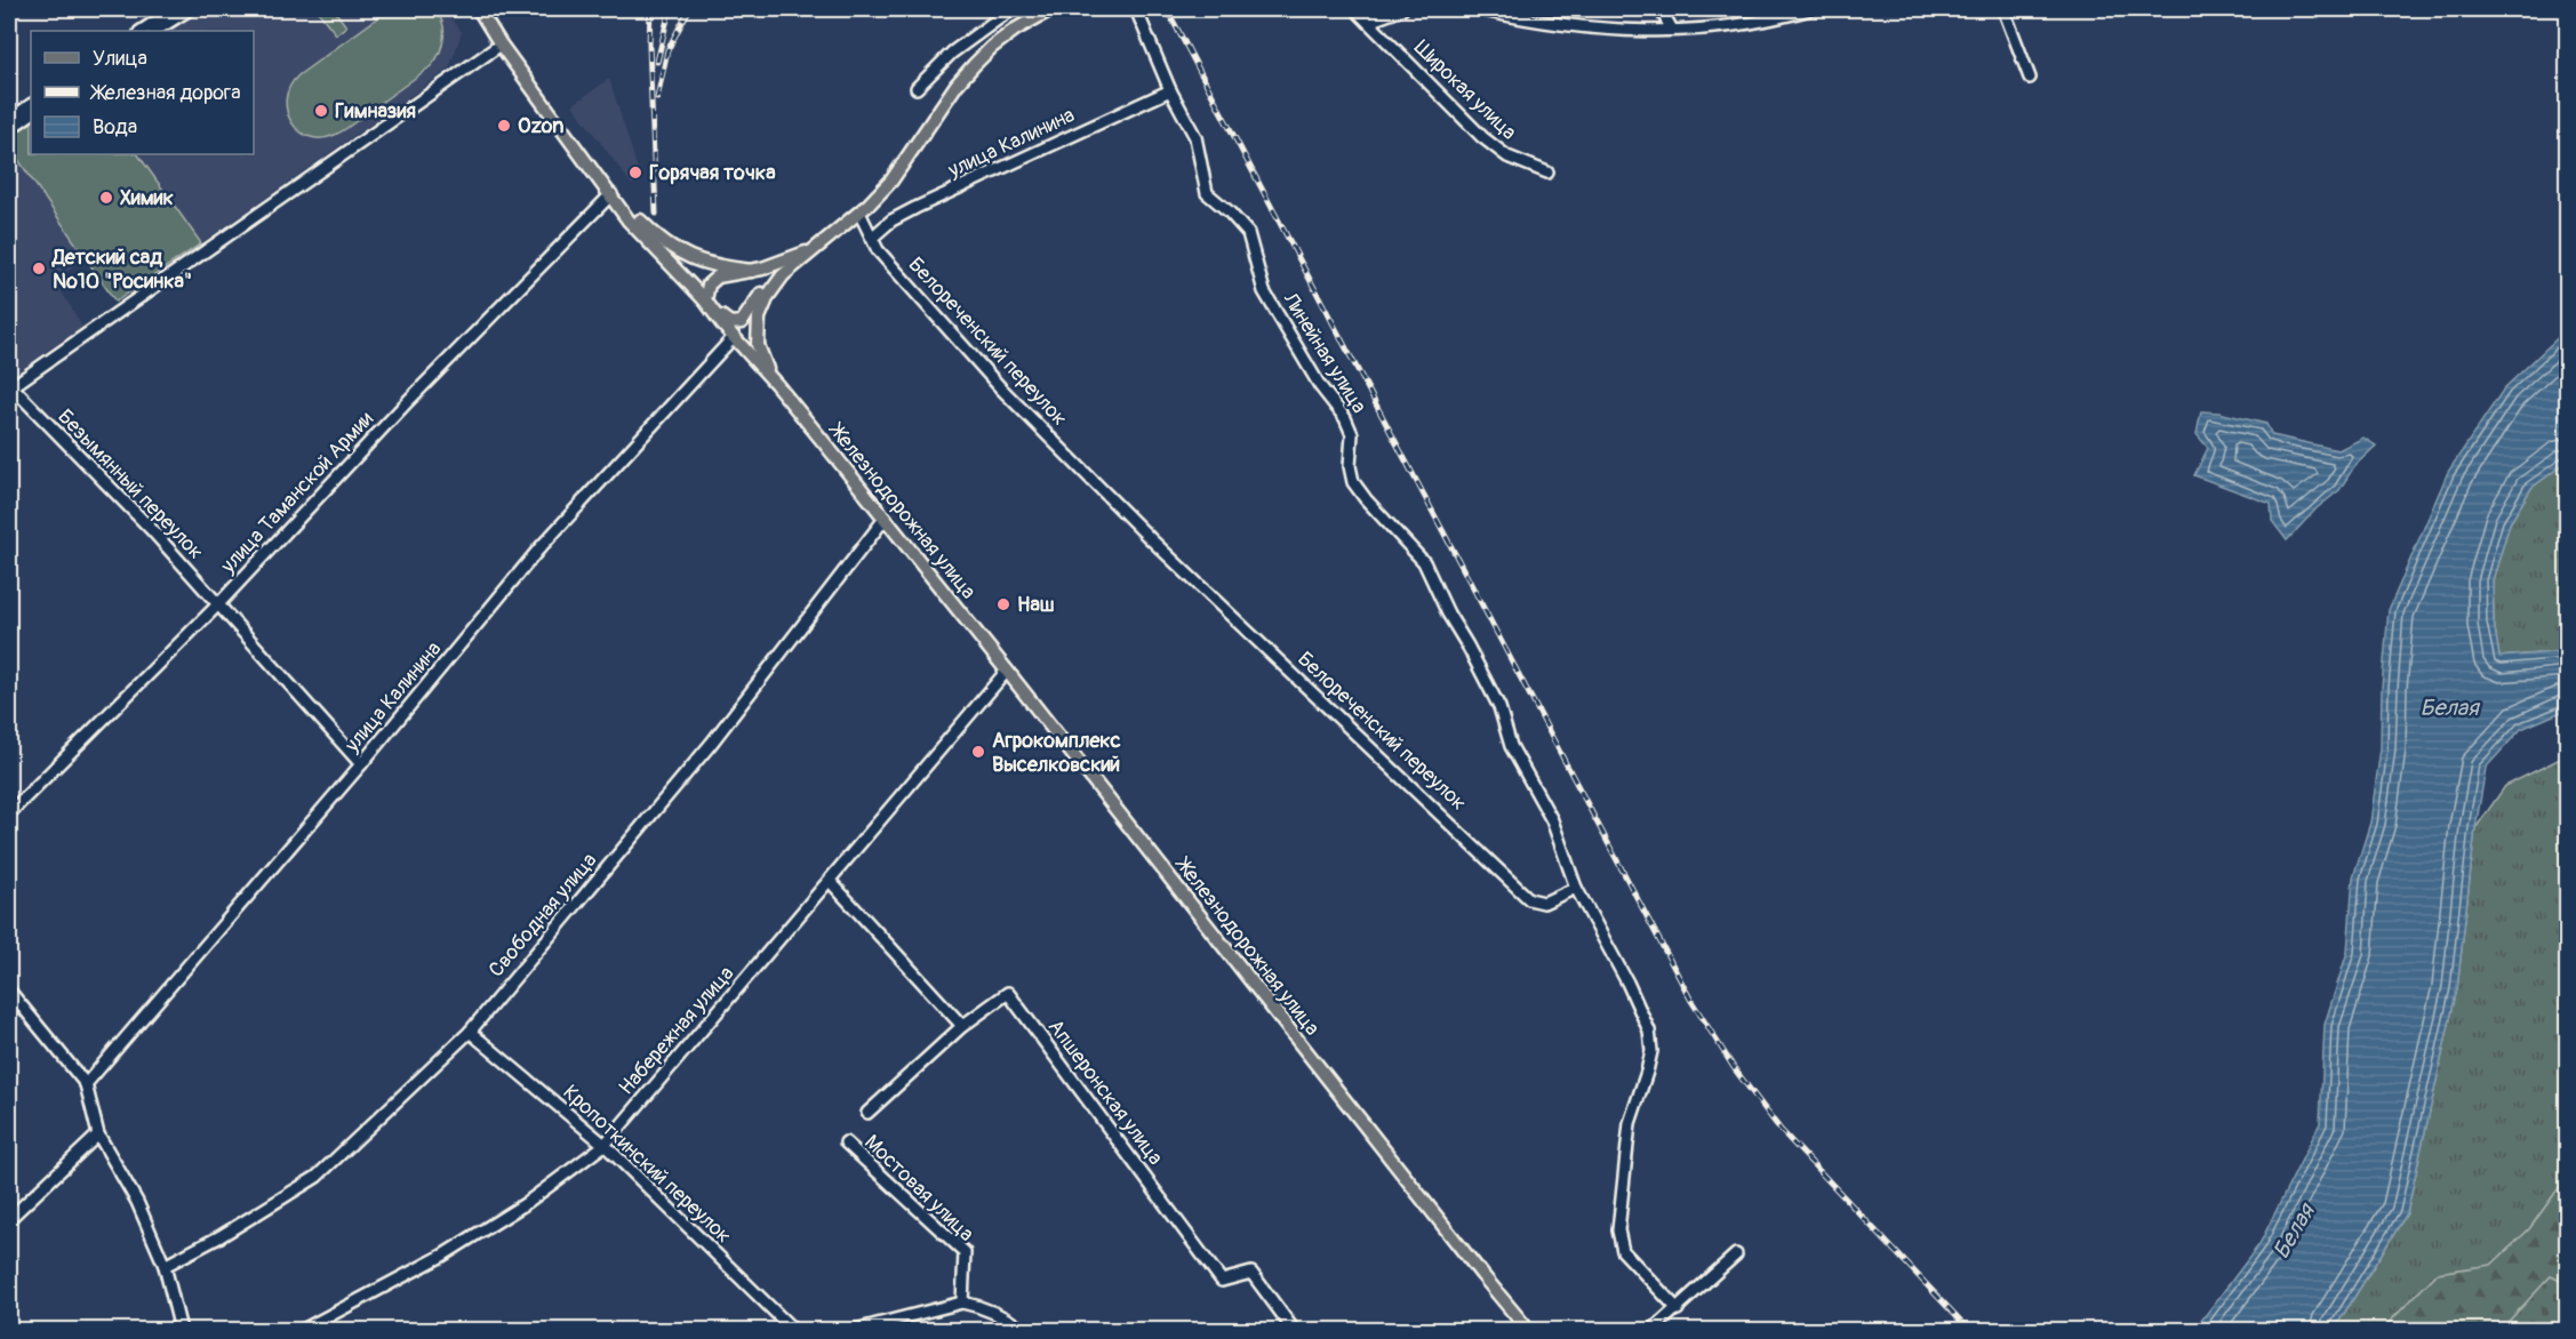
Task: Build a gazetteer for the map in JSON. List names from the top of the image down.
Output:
{
  "streets": {
    "main road": ["Железнодорожная улица"],
    "street": [
      "Широкая улица",
      "улица Калинина",
      "Белореченский переулок",
      "Линейная улица",
      "Безымянный переулок",
      "улица Таманской Армии",
      "Свободная улица",
      "Набережная улица",
      "Апшеронская улица",
      "Кропоткинский переулок",
      "Мостовая улица"
    ]
  },
  "crossings": [
    ["улица Калинина", "Белореченский переулок"],
    ["улица Калинина", "Линейная улица"],
    ["улица Калинина", "Безымянный переулок"],
    ["улица Калинина", "Железнодорожная улица"],
    ["Белореченский переулок", "Линейная улица"],
    ["Безымянный переулок", "улица Таманской Армии"],
    ["улица Таманской Армии", "Железнодорожная улица"],
    ["Железнодорожная улица", "Свободная улица"],
    ["Железнодорожная улица", "Набережная улица"],
    ["Свободная улица", "Кропоткинский переулок"],
    ["Набережная улица", "Кропоткинский переулок"]
  ],
  "water": ["Белая"],
  "places": [
    "Гимназия",
    "Ozon",
    "Горячая точка",
    "Химик",
    "Детский сад №10 \"Росинка\"",
    "Наш",
    "Агрокомплекс Выселковский"
  ],
  "legend": ["Улица", "Железная дорога", "Вода"]
}
